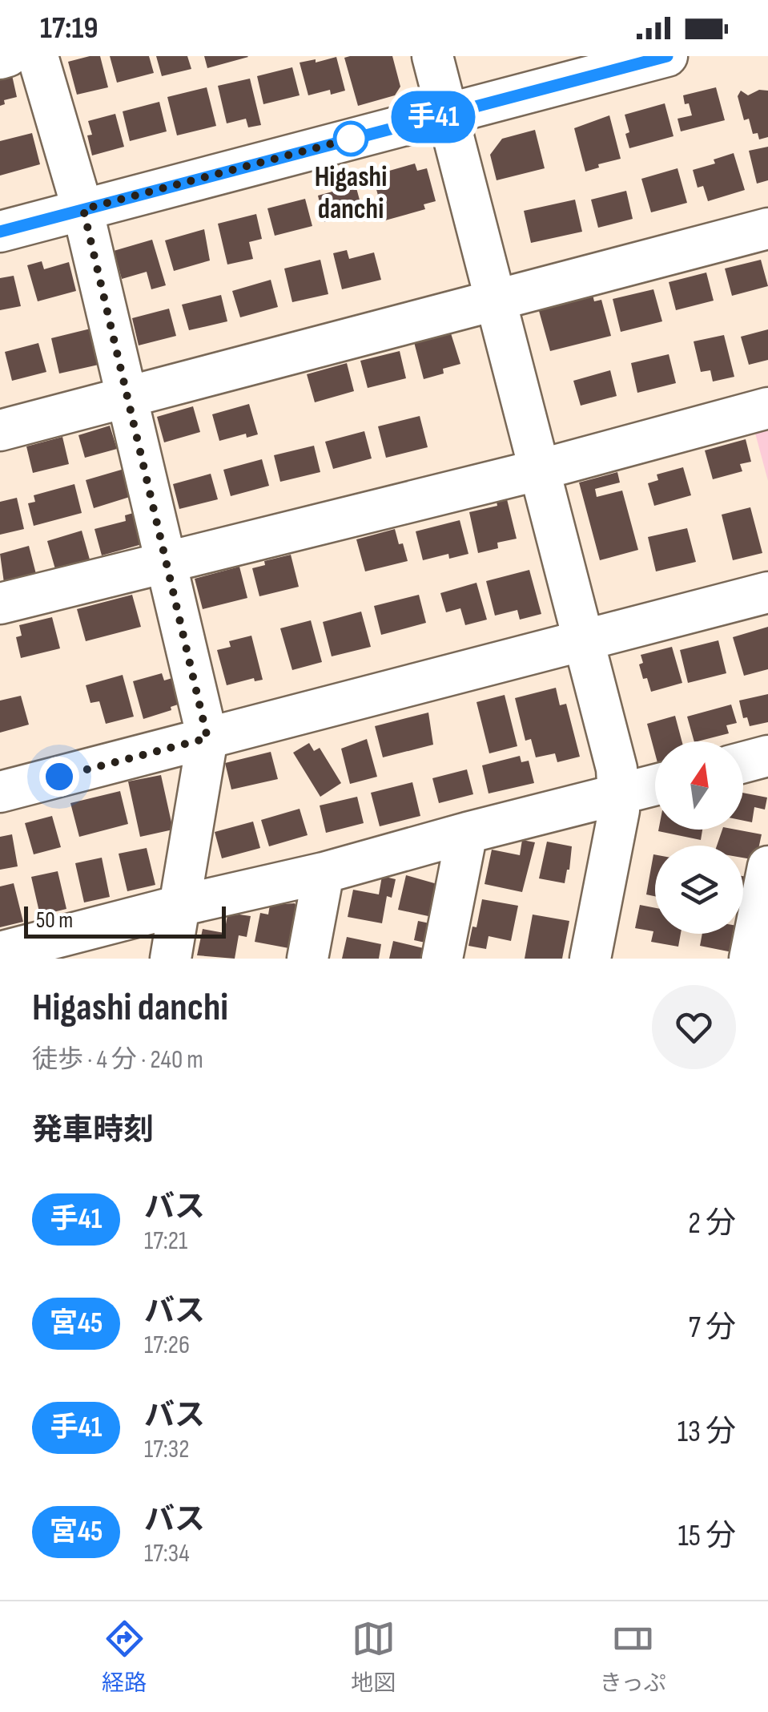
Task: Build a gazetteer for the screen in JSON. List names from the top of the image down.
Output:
{
  "places": ["Higashi danchi"],
  "lines": ["bus line 手41"],
  "scale_bar": "50 m",
  "north": "top",
  "page": {
    "status": "17:19",
    "on_map": "手41",
    "scale": "50 m",
    "heading": [
      ["Higashi danchi", "徒歩 · 4 分 · 240 m"],
      "発車時刻"
    ],
    "list": [
      {
        "mark": "手41",
        "name": "バス",
        "note": "17:21",
        "value": "2 分"
      },
      {
        "mark": "宮45",
        "name": "バス",
        "note": "17:26",
        "value": "7 分"
      },
      {
        "mark": "手41",
        "name": "バス",
        "note": "17:32",
        "value": "13 分"
      },
      {
        "mark": "宮45",
        "name": "バス",
        "note": "17:34",
        "value": "15 分"
      }
    ],
    "tabs": ["経路", "地図", "きっぷ"]
  }
}
